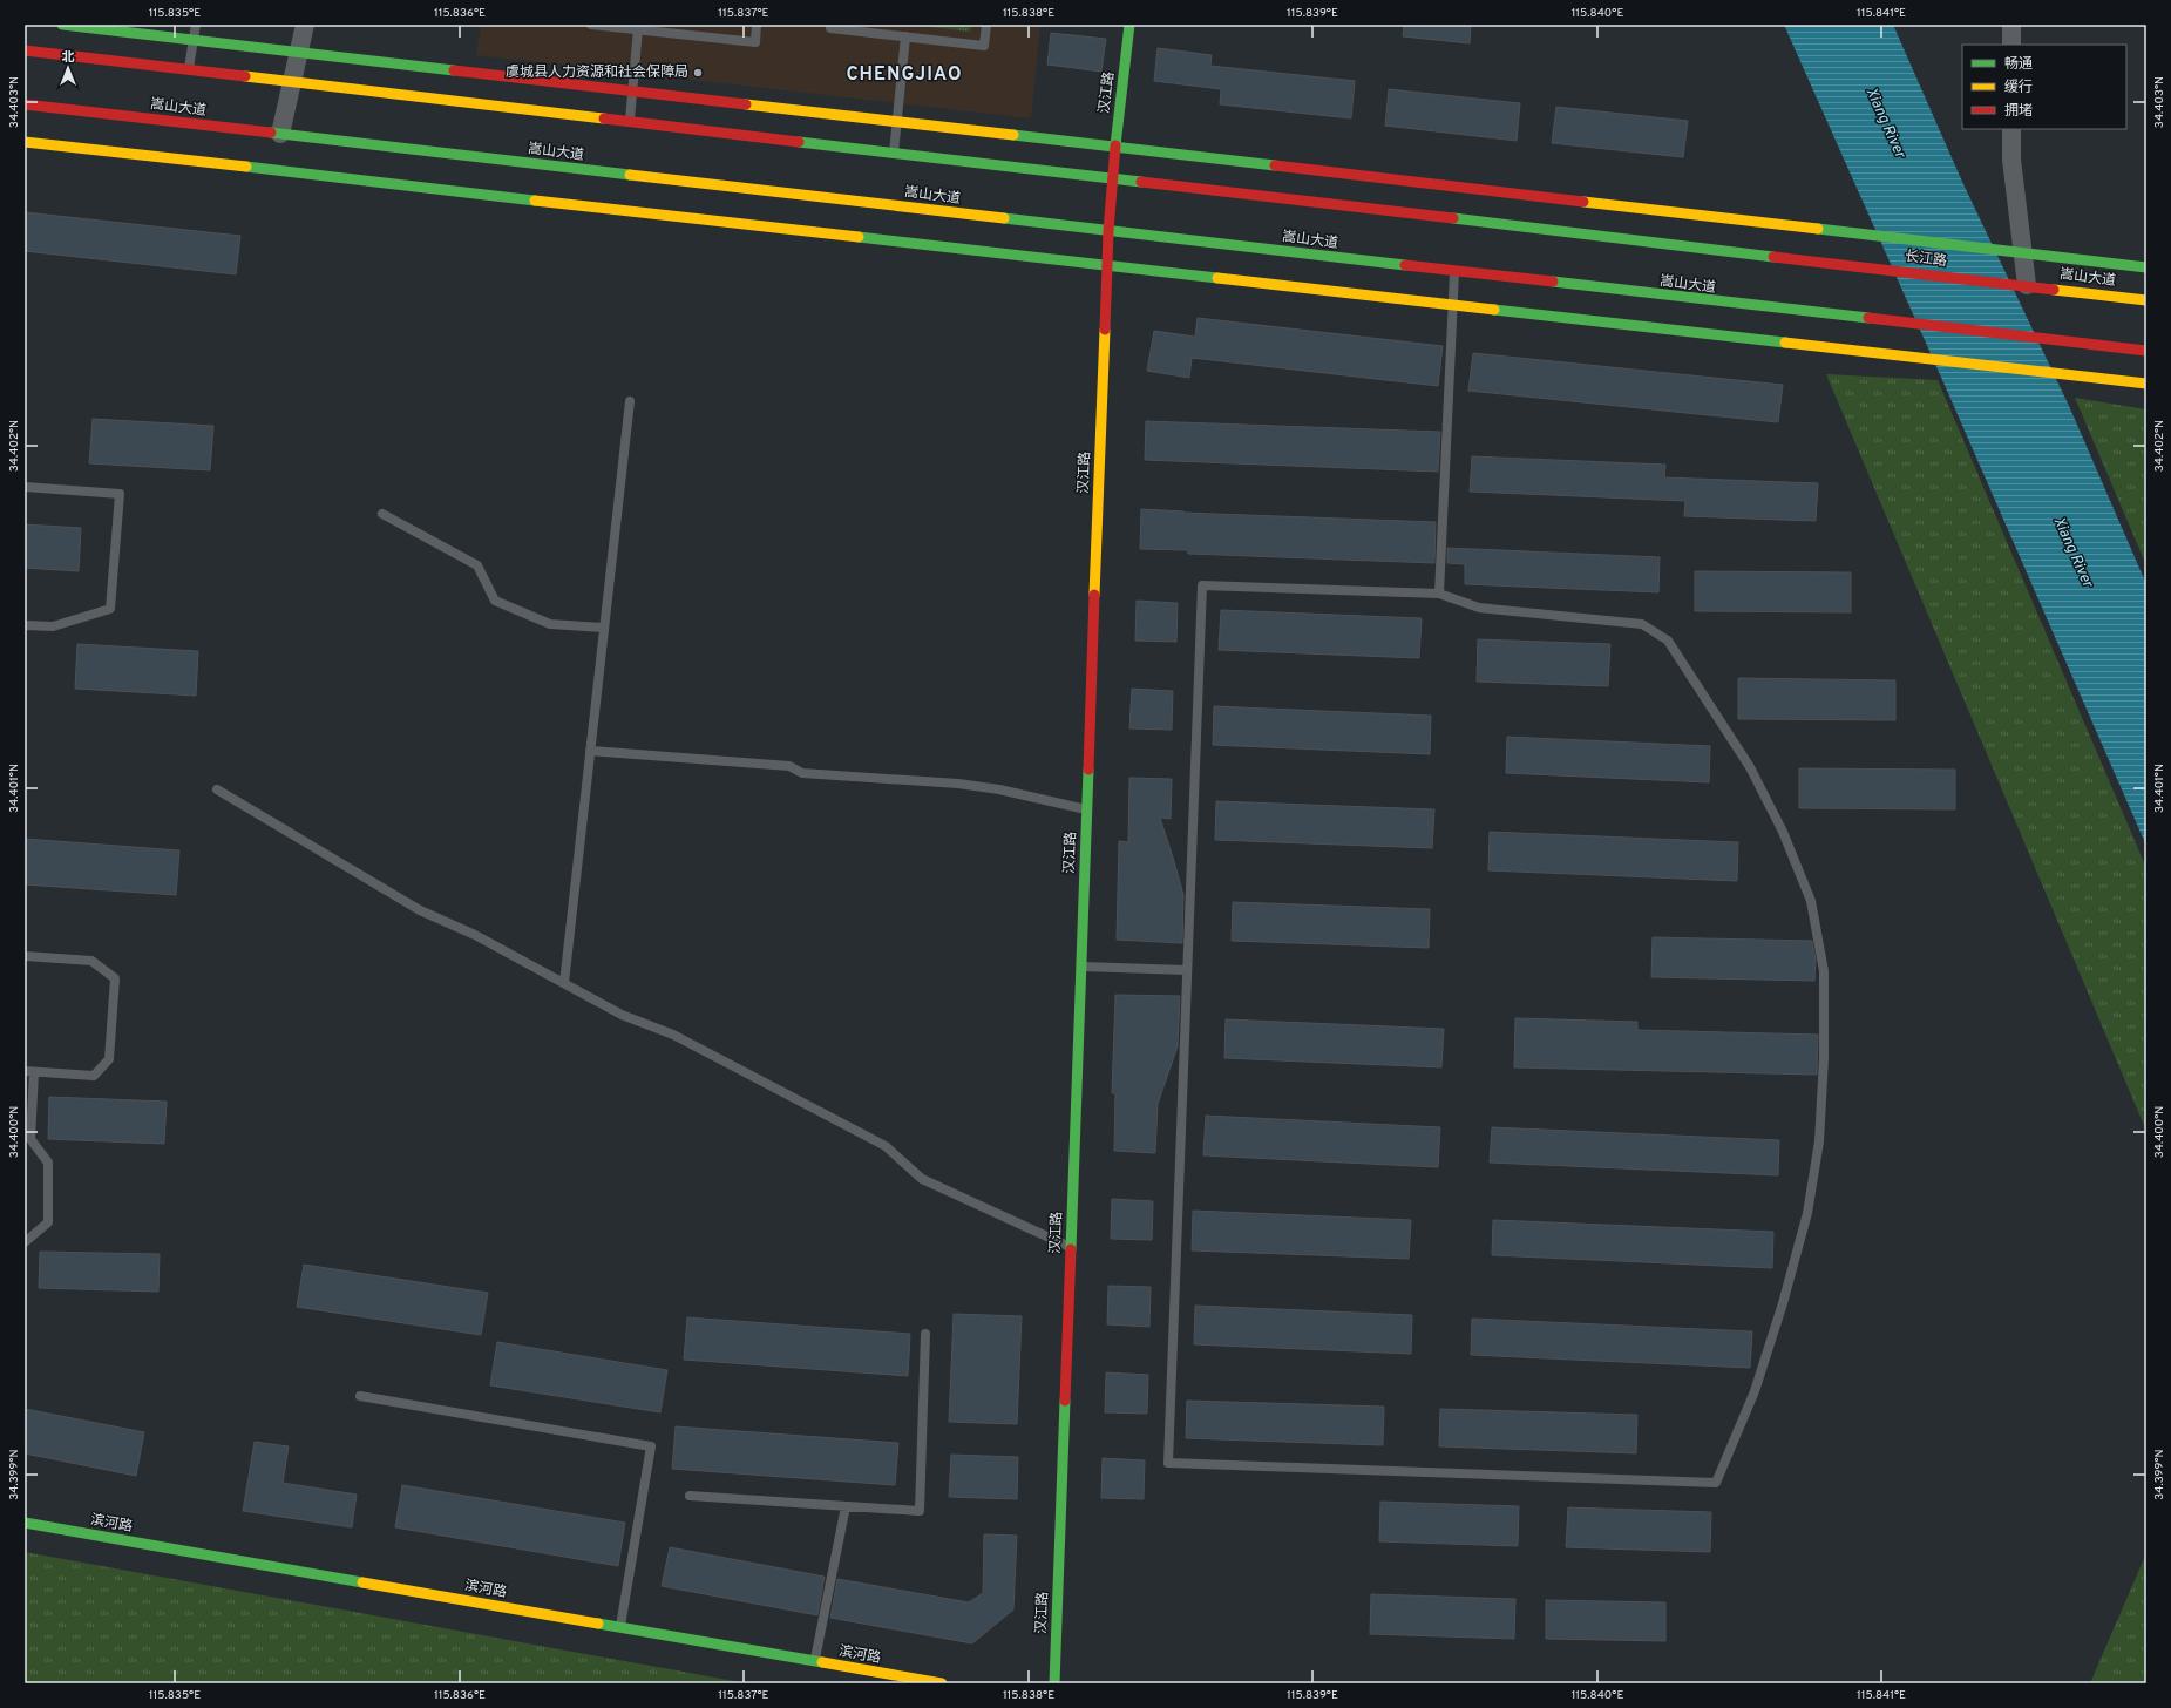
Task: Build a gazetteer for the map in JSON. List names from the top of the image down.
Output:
{
  "streets": {
    "main road": [
      "汉江路",
      "嵩山大道",
      "长江路",
      "滨河路"
    ]
  },
  "crossings": [
    ["汉江路", "嵩山大道"],
    ["汉江路", "长江路"],
    ["嵩山大道", "长江路"]
  ],
  "districts": ["CHENGJIAO"],
  "water": ["Xiang River"],
  "places": ["虞城县人力资源和社会保障局"],
  "legend": ["畅通", "缓行", "拥堵"],
  "north": "top",
  "coordinates": [
    "115.835°E",
    "115.836°E",
    "115.837°E",
    "115.838°E",
    "115.839°E",
    "115.840°E",
    "115.841°E",
    "34.403°N",
    "34.402°N",
    "34.401°N",
    "34.400°N",
    "34.399°N"
  ]
}
